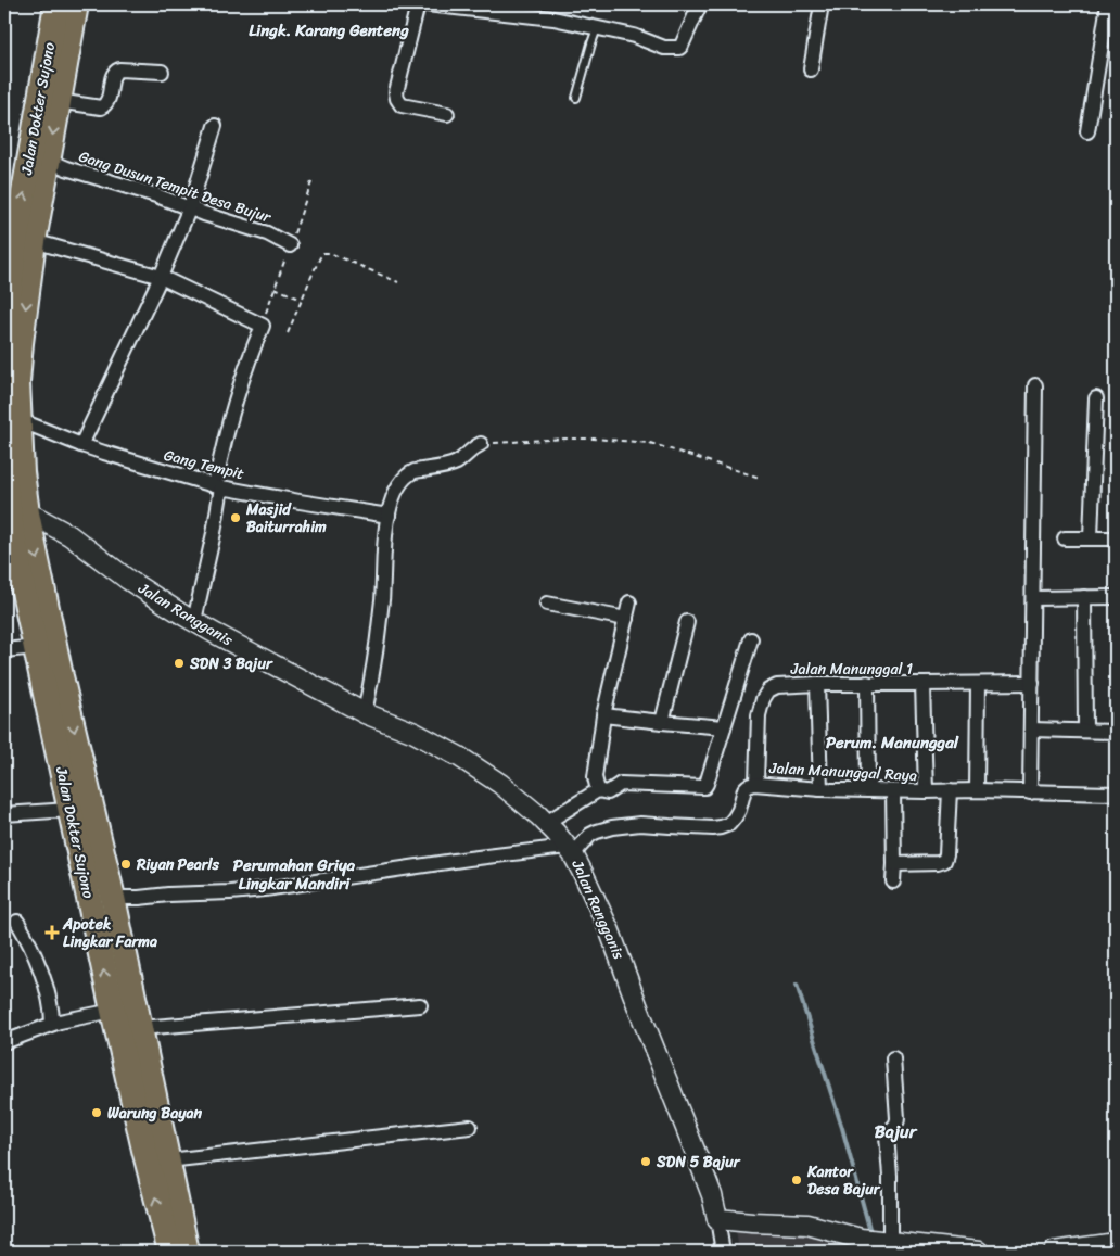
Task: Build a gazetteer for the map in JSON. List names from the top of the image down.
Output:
{
  "streets": {
    "highway": ["Jalan Dokter Sujono"],
    "street": [
      "Gang Dusun Tempit Desa Bujur",
      "Gang Tempit",
      "Jalan Rangganis",
      "Jalan Manunggal 1",
      "Jalan Manunggal Raya"
    ]
  },
  "crossings": [
    ["Jalan Dokter Sujono", "Gang Dusun Tempit Desa Bujur"],
    ["Jalan Dokter Sujono", "Gang Tempit"],
    ["Jalan Dokter Sujono", "Jalan Rangganis"],
    ["Jalan Rangganis", "Jalan Manunggal Raya"],
    ["Jalan Manunggal 1", "Jalan Manunggal Raya"]
  ],
  "districts": [
    "Lingk. Karang Genteng",
    "Perum. Manunggal",
    "Perumahan Griya Lingkar Mandiri",
    "Bajur"
  ],
  "places": {
    "other": [
      "Masjid Baiturrahim",
      "SDN 3 Bajur",
      "Riyan Pearls",
      "Warung Bayan",
      "SDN 5 Bajur",
      "Kantor Desa Bajur"
    ],
    "health": ["Apotek Lingkar Farma"]
  }
}
